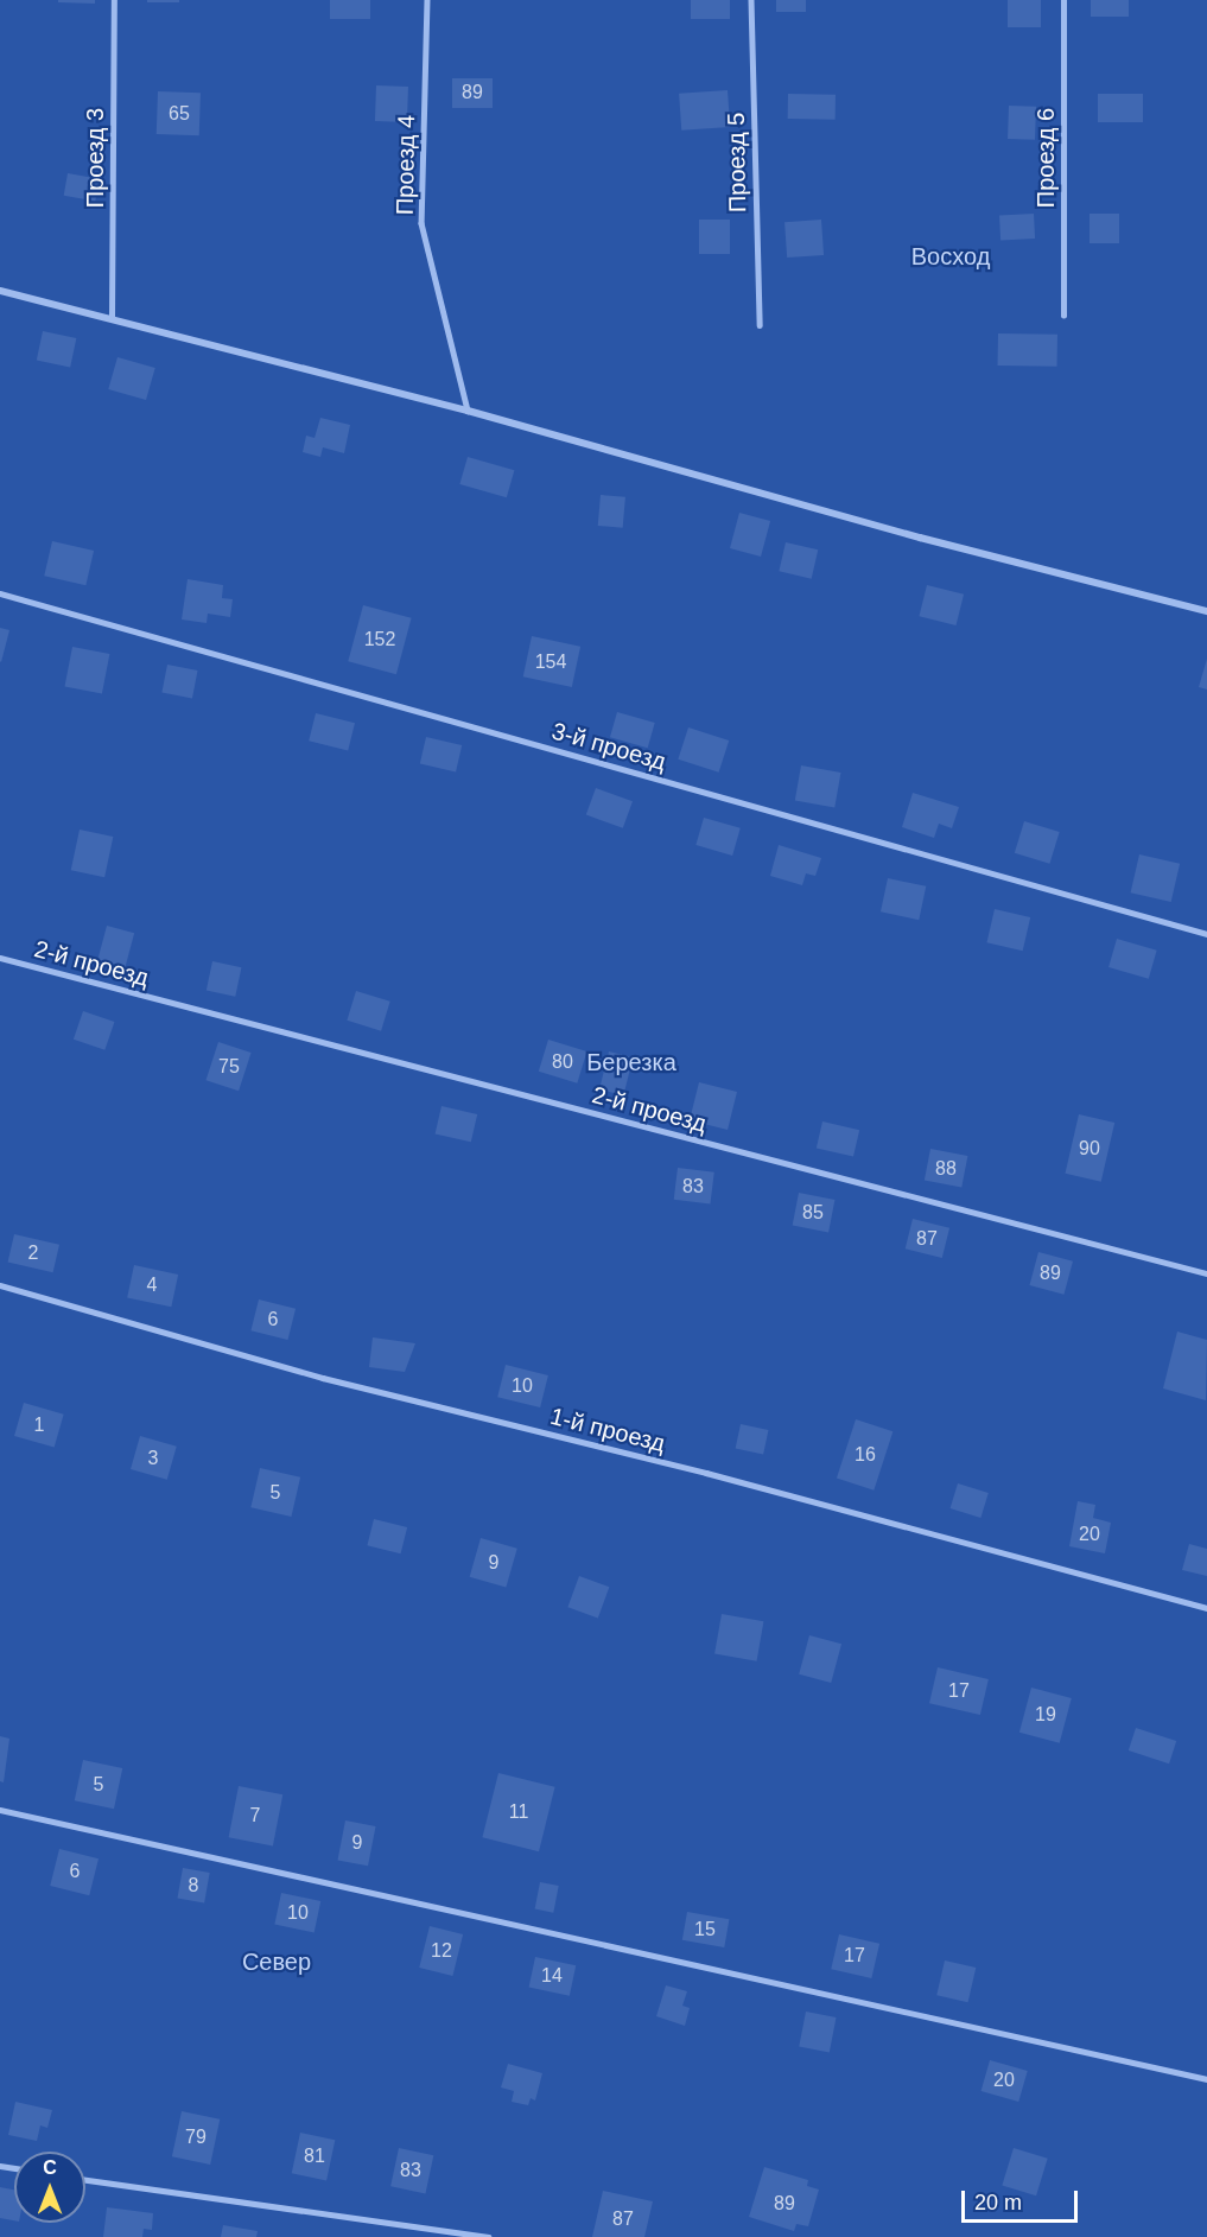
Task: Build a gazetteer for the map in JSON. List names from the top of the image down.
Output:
{
  "streets": {
    "lane": [
      "Проезд 3",
      "Проезд 6",
      "Проезд 5",
      "Проезд 4",
      "3-й проезд",
      "2-й проезд",
      "1-й проезд"
    ]
  },
  "parks": ["Восход", "Березка", "Север"],
  "house_numbers": [
    "89",
    "65",
    "152",
    "154",
    "80",
    "75",
    "90",
    "88",
    "83",
    "85",
    "87",
    "2",
    "89",
    "4",
    "6",
    "10",
    "1",
    "16",
    "3",
    "5",
    "20",
    "9",
    "17",
    "19",
    "5",
    "11",
    "7",
    "9",
    "6",
    "8",
    "10",
    "15",
    "12",
    "17",
    "14",
    "20",
    "79",
    "81",
    "83",
    "89",
    "87"
  ],
  "scale_bar": "20 m",
  "north": "top"
}
